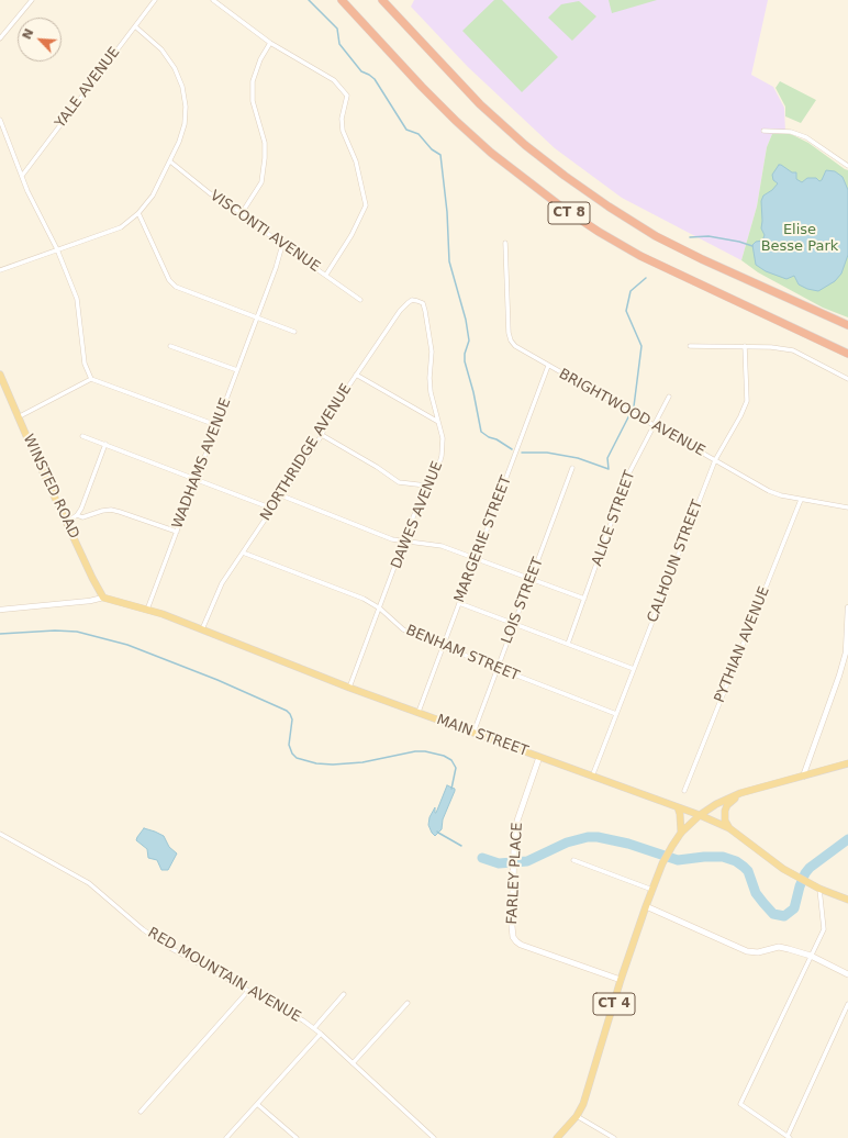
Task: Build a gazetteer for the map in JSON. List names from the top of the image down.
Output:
{
  "streets": {
    "highway": ["CT 8"],
    "main road": [
      "WINSTED ROAD",
      "MAIN STREET",
      "FARLEY PLACE",
      "CT 4"
    ],
    "street": [
      "YALE AVENUE",
      "VISCONTI AVENUE",
      "BRIGHTWOOD AVENUE",
      "NORTHRIDGE AVENUE",
      "WADHAMS AVENUE",
      "DAWES AVENUE",
      "ALICE STREET",
      "MARGERIE STREET",
      "CALHOUN STREET",
      "LOIS STREET",
      "PYTHIAN AVENUE",
      "BENHAM STREET",
      "RED MOUNTAIN AVENUE"
    ]
  },
  "crossings": [
    ["VISCONTI AVENUE", "WADHAMS AVENUE"],
    ["BRIGHTWOOD AVENUE", "ALICE STREET"],
    ["BRIGHTWOOD AVENUE", "MARGERIE STREET"],
    ["BRIGHTWOOD AVENUE", "CALHOUN STREET"],
    ["BRIGHTWOOD AVENUE", "PYTHIAN AVENUE"],
    ["NORTHRIDGE AVENUE", "DAWES AVENUE"],
    ["NORTHRIDGE AVENUE", "BENHAM STREET"],
    ["NORTHRIDGE AVENUE", "MAIN STREET"],
    ["WADHAMS AVENUE", "MAIN STREET"],
    ["WINSTED ROAD", "MAIN STREET"],
    ["DAWES AVENUE", "BENHAM STREET"],
    ["DAWES AVENUE", "MAIN STREET"],
    ["MARGERIE STREET", "BENHAM STREET"],
    ["MARGERIE STREET", "MAIN STREET"],
    ["CALHOUN STREET", "BENHAM STREET"],
    ["CALHOUN STREET", "MAIN STREET"],
    ["LOIS STREET", "BENHAM STREET"],
    ["LOIS STREET", "MAIN STREET"],
    ["MAIN STREET", "FARLEY PLACE"],
    ["MAIN STREET", "CT 4"],
    ["FARLEY PLACE", "CT 4"]
  ],
  "parks": ["Elise Besse Park"],
  "north": "top left"
}
